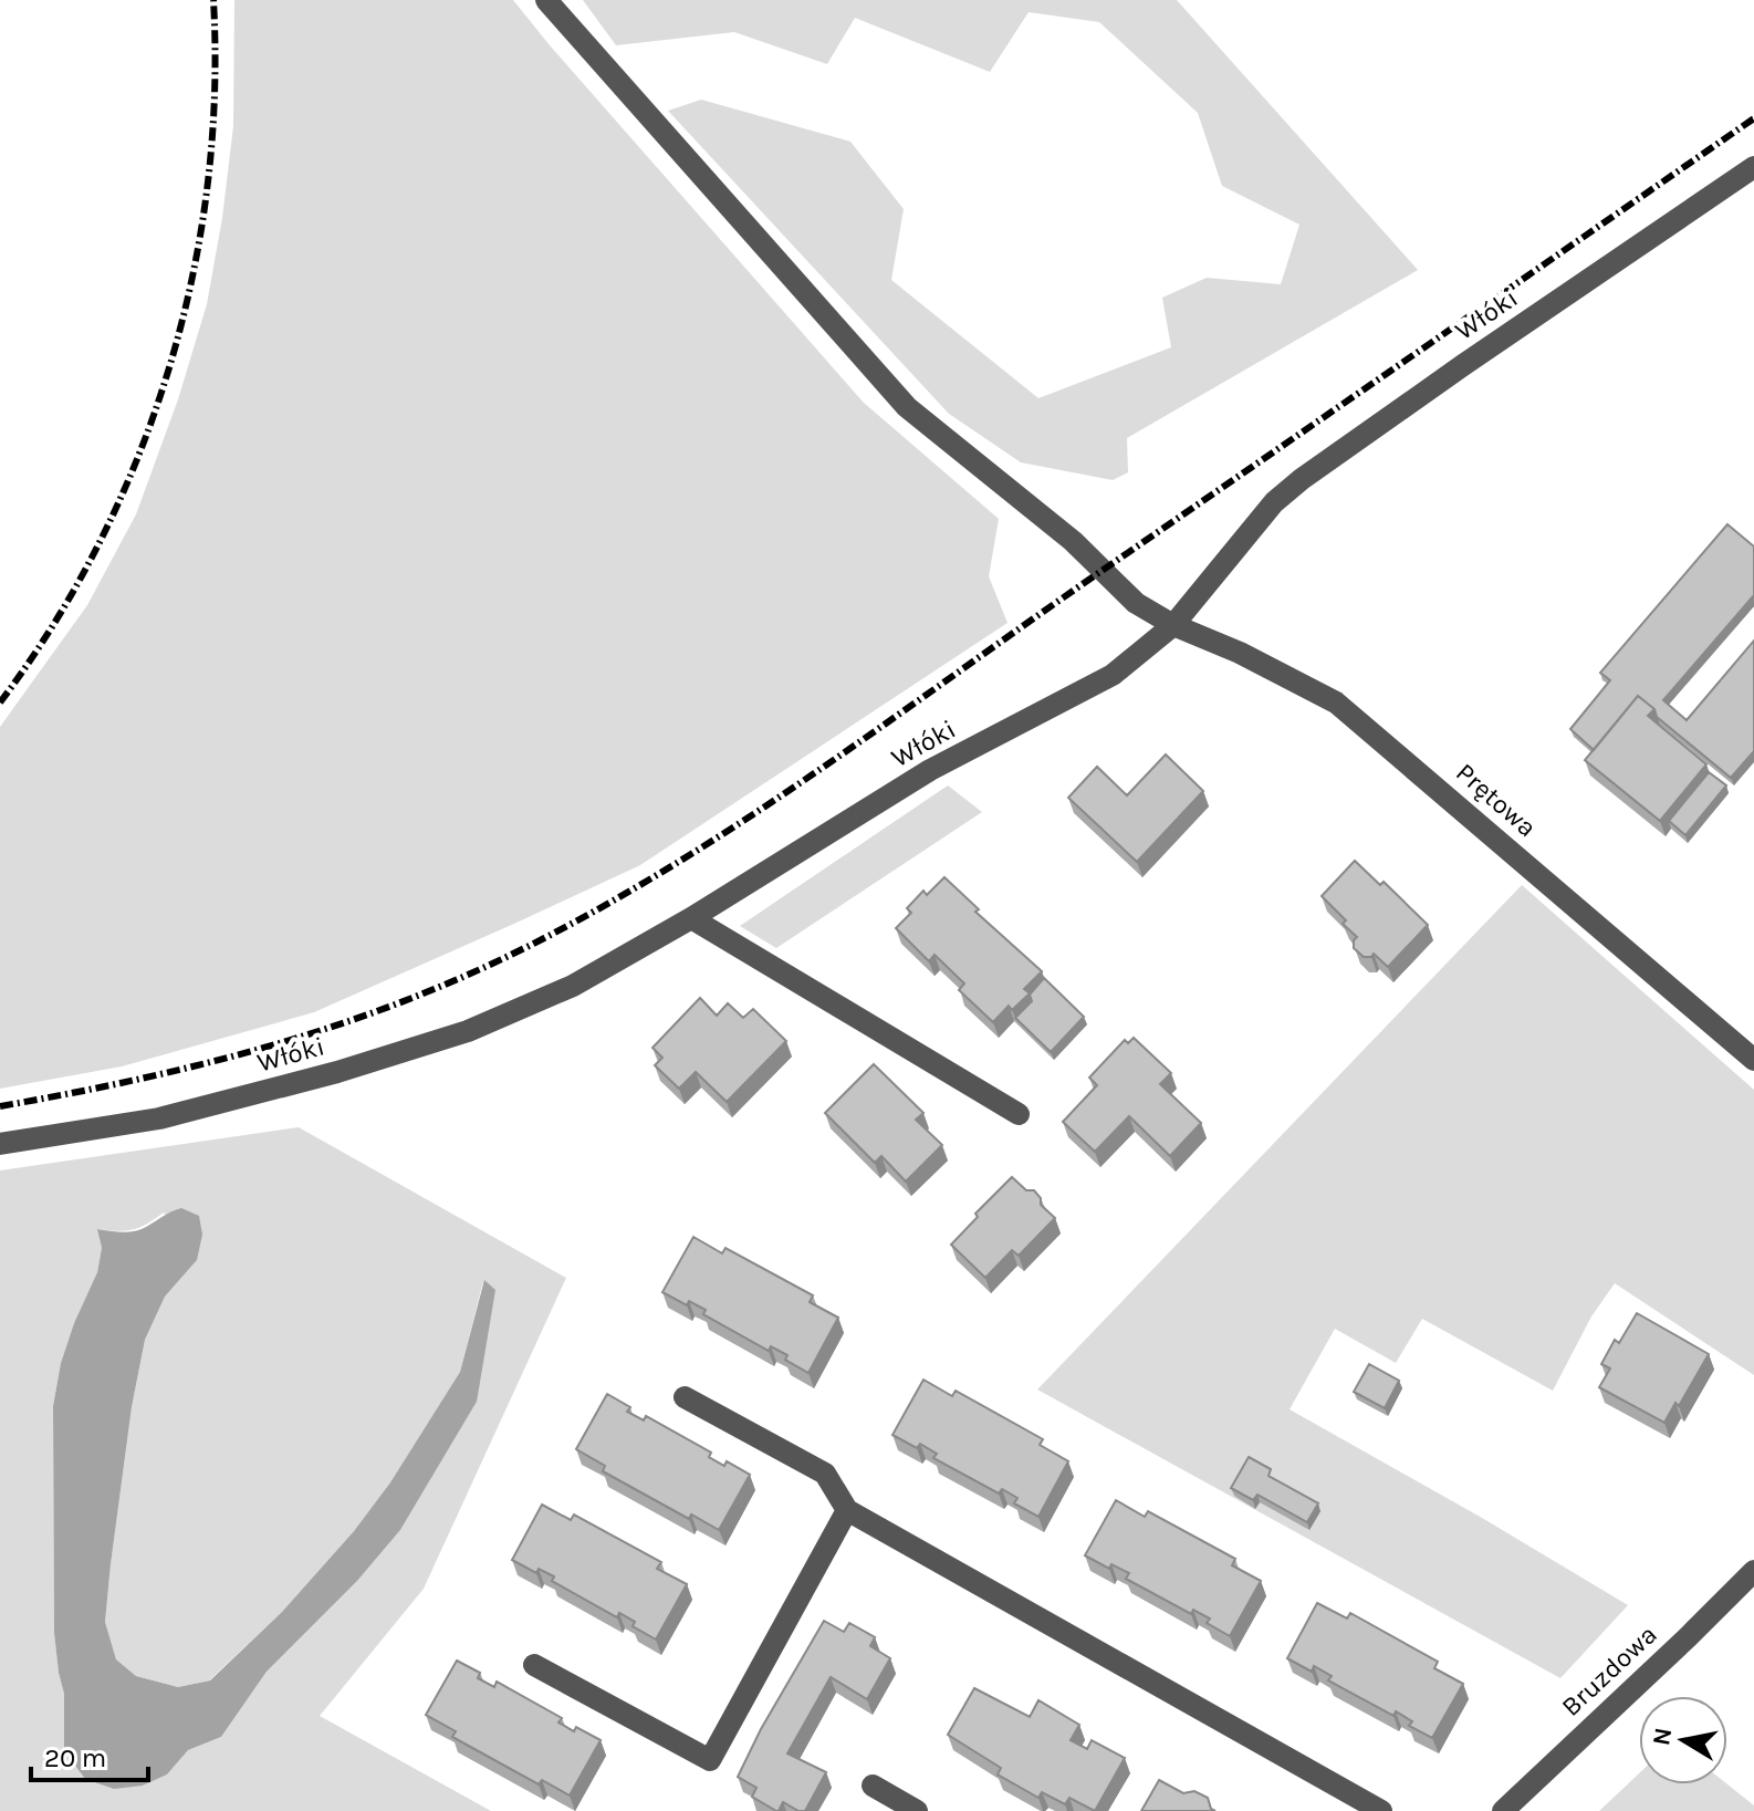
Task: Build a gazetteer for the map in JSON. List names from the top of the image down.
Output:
{
  "streets": {
    "street": ["Włóki", "Prętowa", "Bruzdowa"]
  },
  "crossings": [
    ["Włóki", "Prętowa"]
  ],
  "scale_bar": "20 m",
  "north": "left"
}
